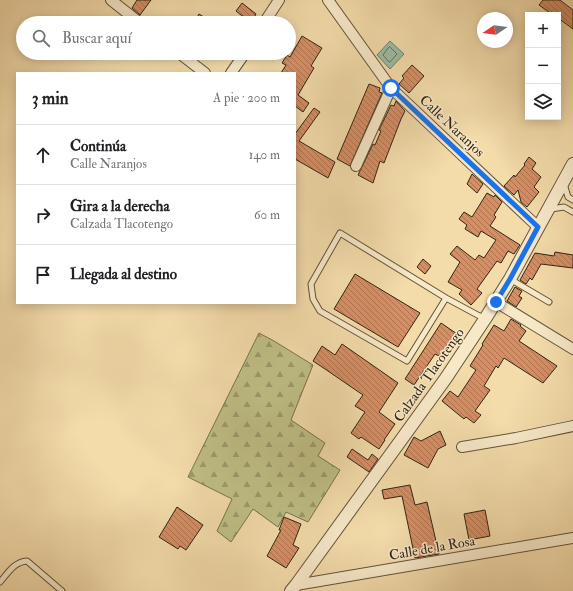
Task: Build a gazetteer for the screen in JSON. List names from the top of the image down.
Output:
{
  "streets": {
    "street": ["Calle Naranjos", "Calzada Tlacotengo", "Calle de la Rosa"]
  },
  "crossings": [
    ["Calle Naranjos", "Calzada Tlacotengo"],
    ["Calzada Tlacotengo", "Calle de la Rosa"]
  ],
  "north": "left",
  "page": {
    "map_buttons": ["+", "−"],
    "search": "Buscar aquí",
    "heading": ["3 min", "A pie · 200 m"],
    "list": [
      ["Continúa", "Calle Naranjos", "140 m"],
      ["Gira a la derecha", "Calzada Tlacotengo", "60 m"],
      "Llegada al destino"
    ]
  }
}
